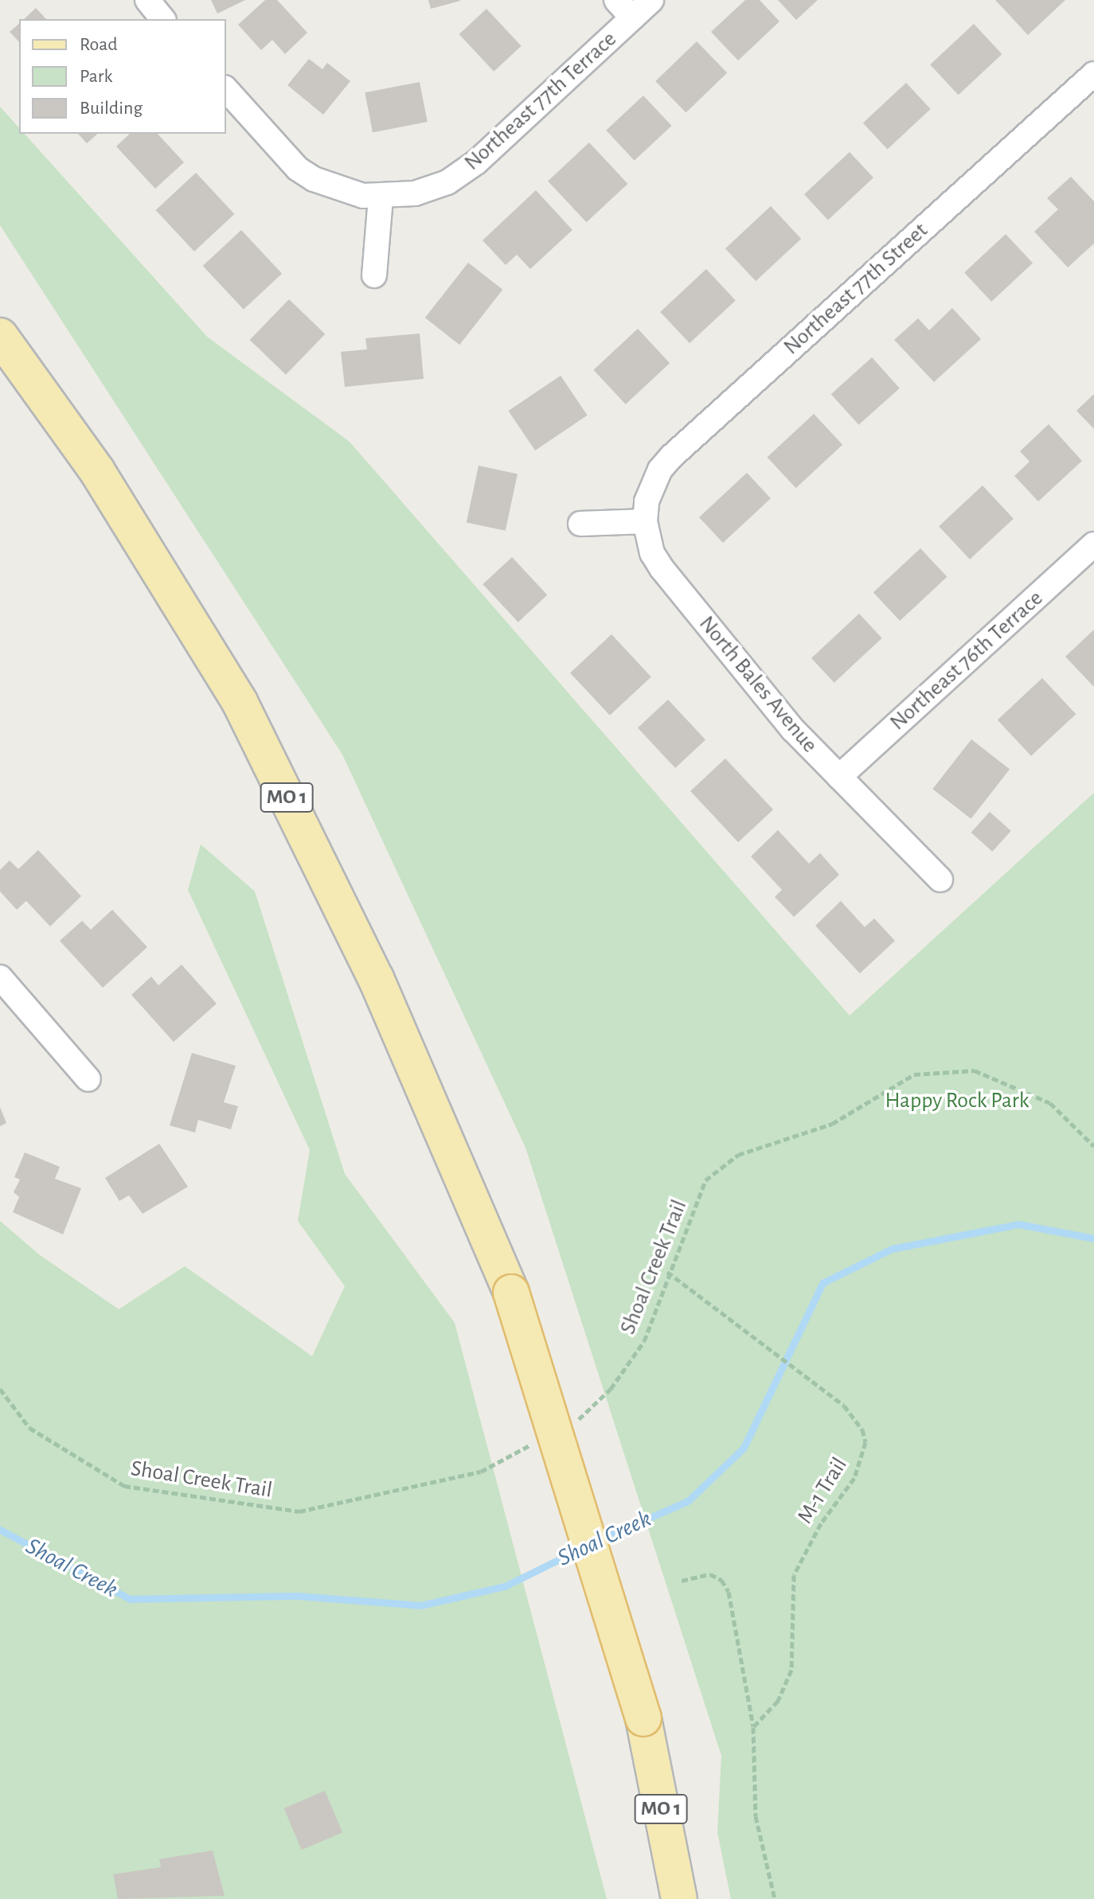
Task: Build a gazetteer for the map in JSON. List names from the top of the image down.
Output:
{
  "streets": {
    "main road": ["MO 1"],
    "street": [
      "Northeast 77th Terrace",
      "Northeast 77th Street",
      "Northeast 76th Terrace",
      "North Bales Avenue"
    ],
    "path": ["Shoal Creek Trail", "M-1 Trail"]
  },
  "crossings": [
    ["Northeast 77th Street", "North Bales Avenue"],
    ["Northeast 76th Terrace", "North Bales Avenue"],
    ["Shoal Creek Trail", "M-1 Trail"]
  ],
  "water": ["Shoal Creek"],
  "parks": ["Happy Rock Park"],
  "legend": ["Road", "Park", "Building"]
}
